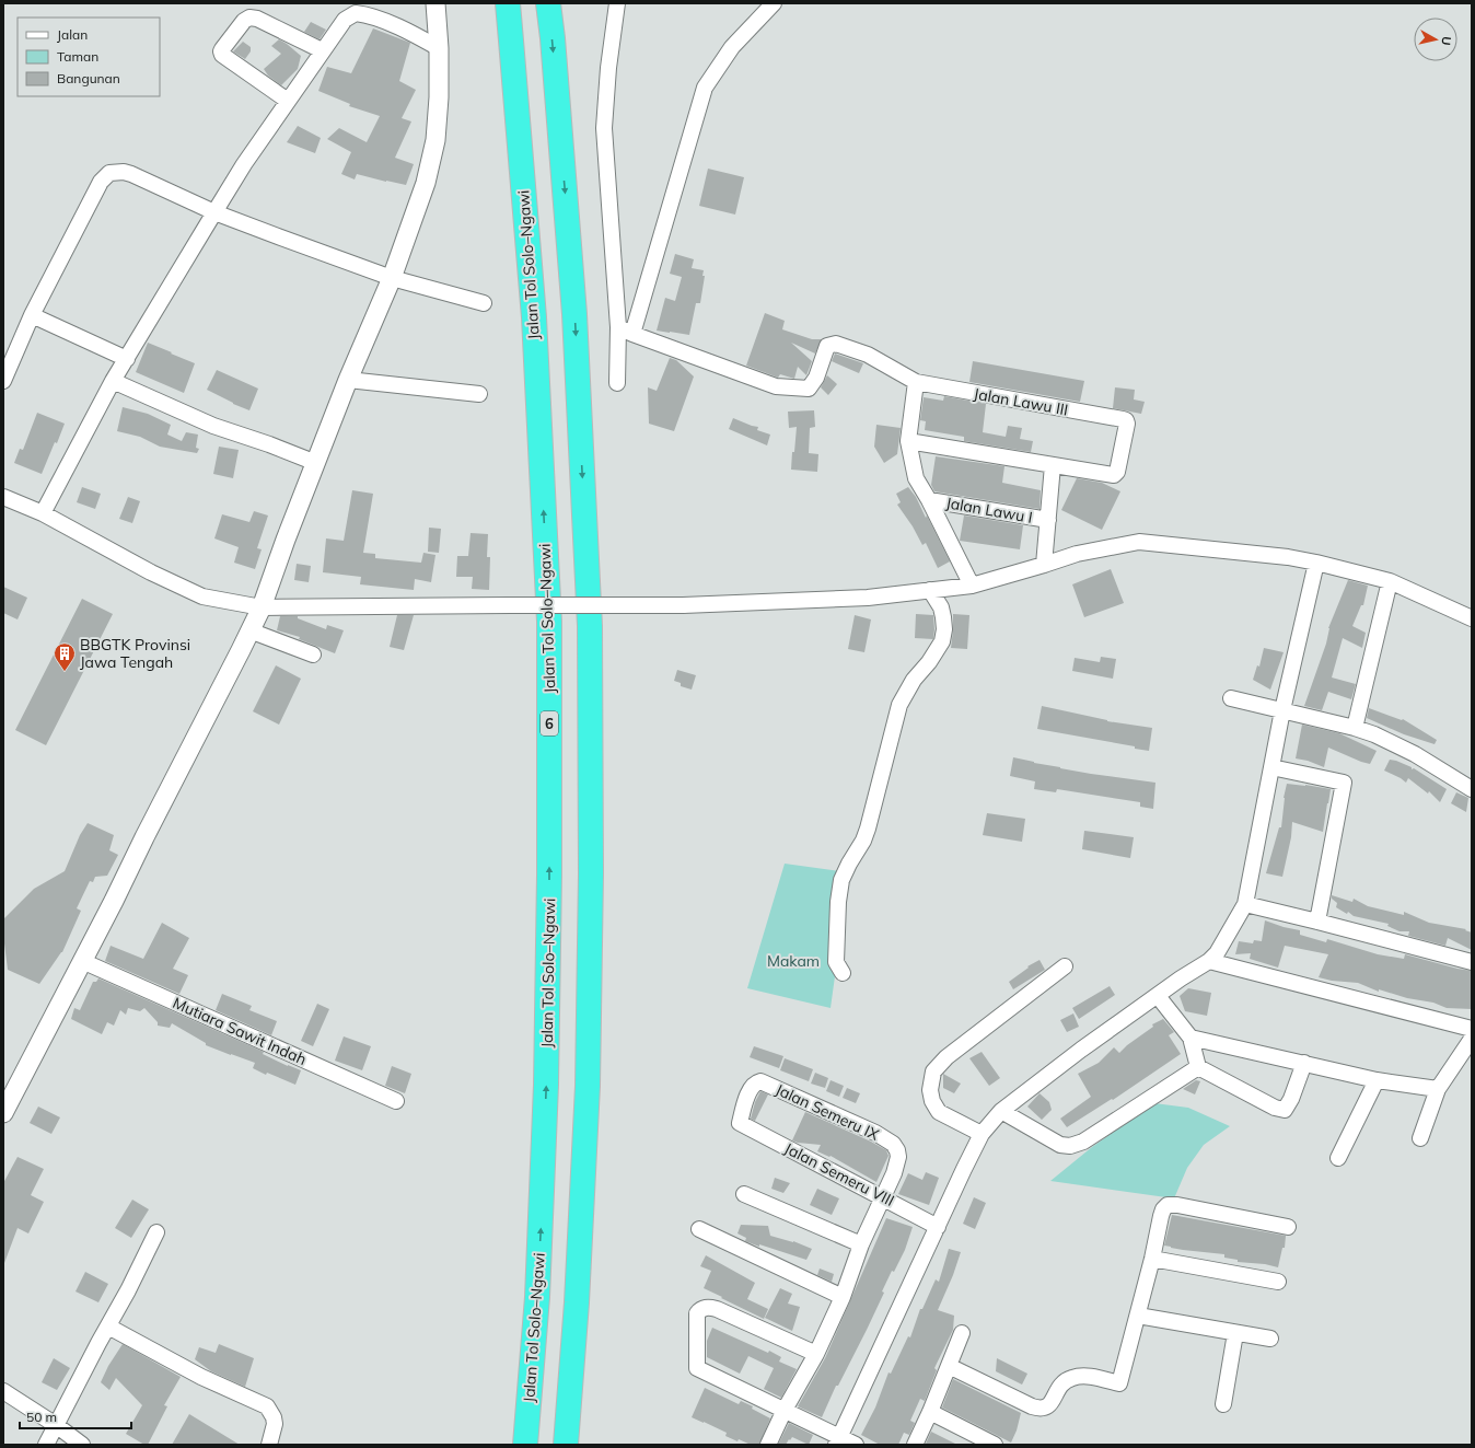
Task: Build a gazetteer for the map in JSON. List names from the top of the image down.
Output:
{
  "streets": {
    "highway": ["Jalan Tol Solo–Ngawi", "6"],
    "street": [
      "Jalan Lawu III",
      "Jalan Lawu I",
      "Mutiara Sawit Indah",
      "Jalan Semeru IX",
      "Jalan Semeru VIII"
    ]
  },
  "crossings": [
    ["Jalan Semeru IX", "Jalan Semeru VIII"]
  ],
  "parks": ["Makam"],
  "places": {
    "building": ["BBGTK Provinsi Jawa Tengah"]
  },
  "legend": ["Jalan", "Taman", "Bangunan"],
  "scale_bar": "50 m",
  "north": "right"
}
